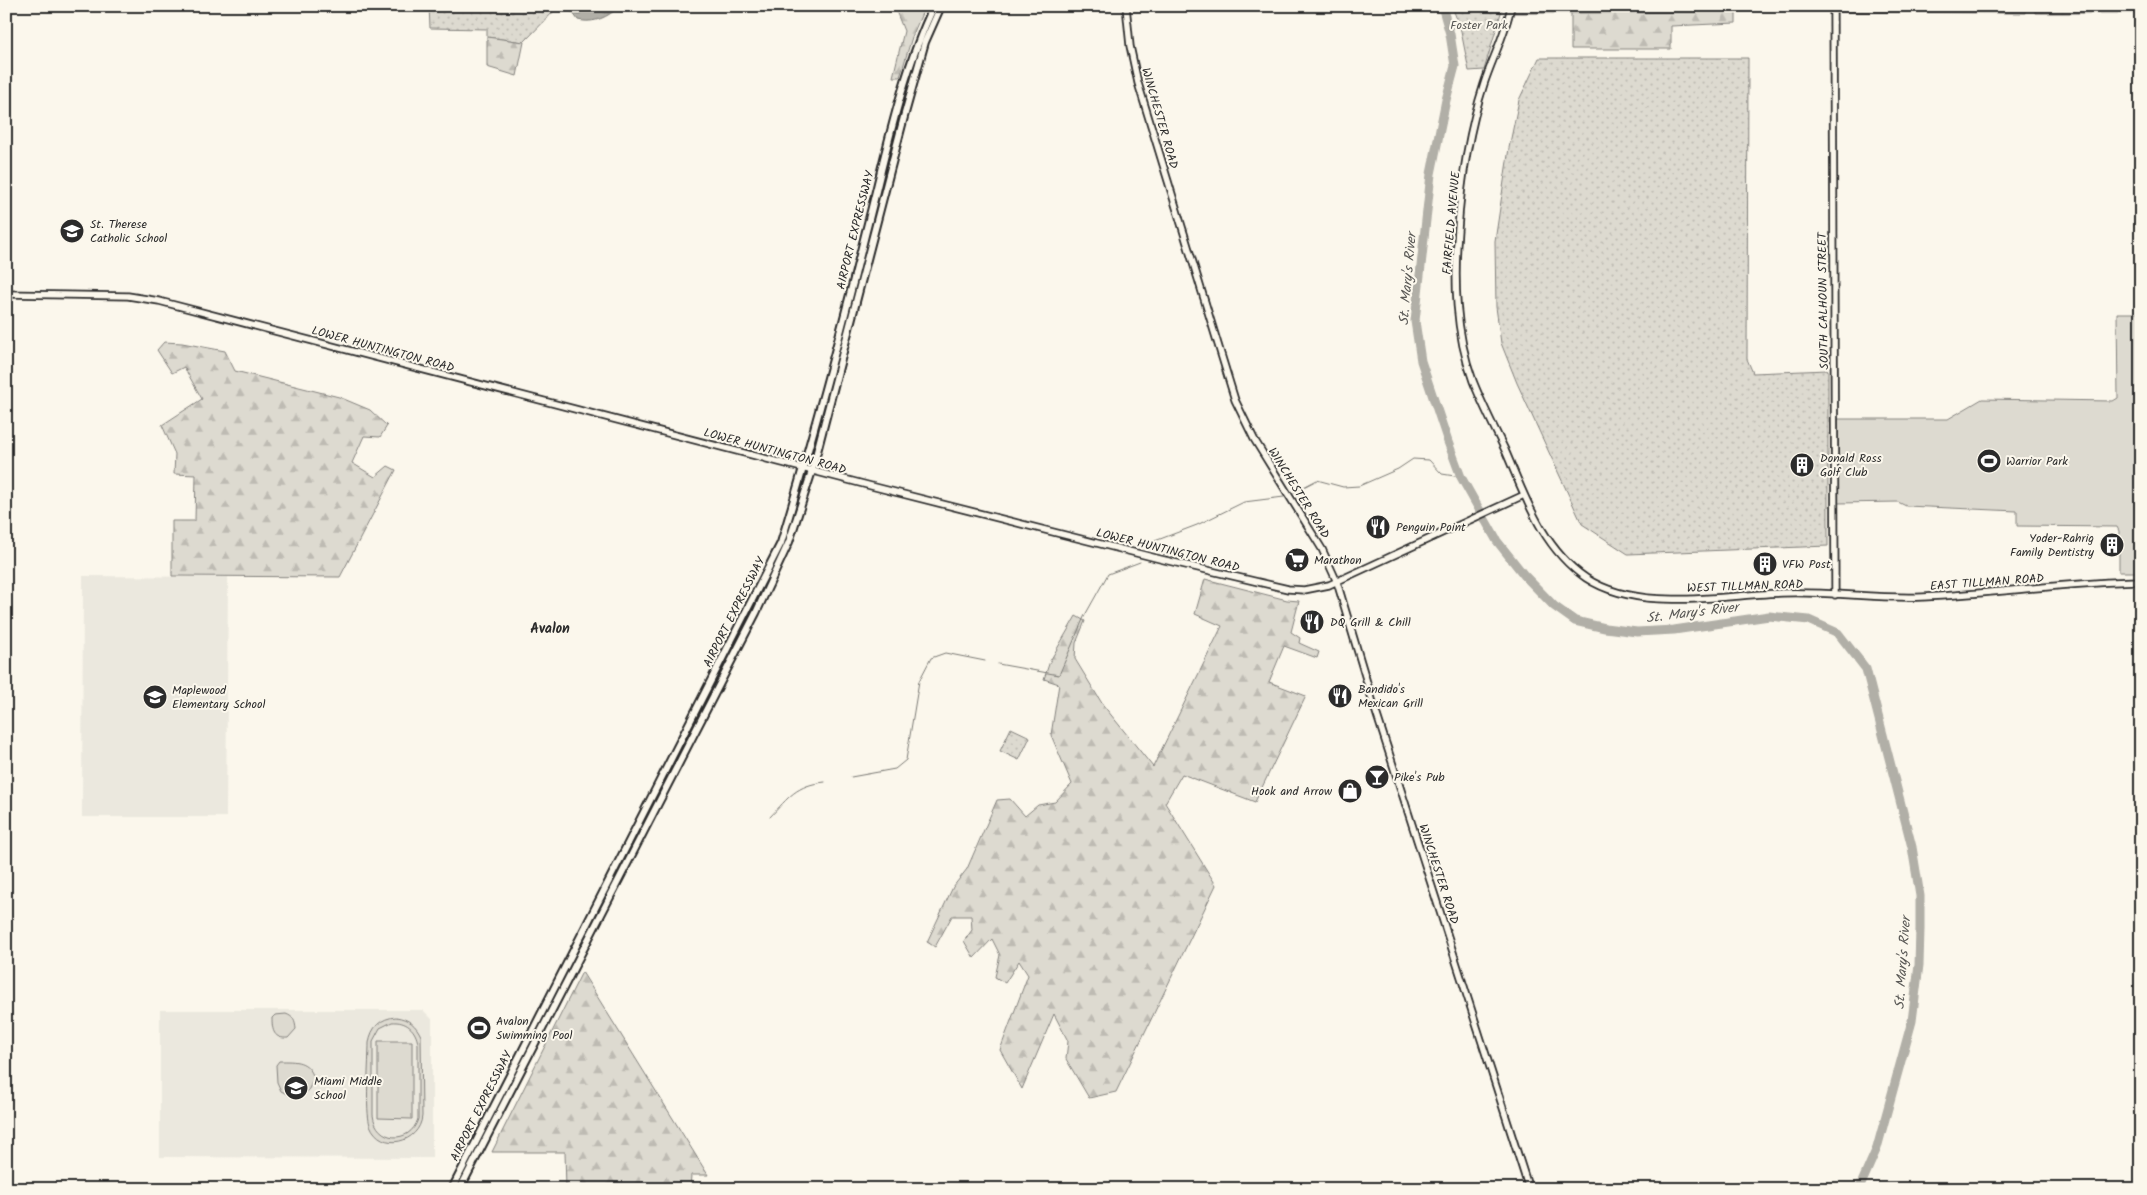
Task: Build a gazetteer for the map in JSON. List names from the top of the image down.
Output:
{
  "streets": {
    "main road": [
      "WINCHESTER ROAD",
      "FAIRFIELD AVENUE",
      "AIRPORT EXPRESSWAY",
      "SOUTH CALHOUN STREET",
      "LOWER HUNTINGTON ROAD",
      "EAST TILLMAN ROAD",
      "WEST TILLMAN ROAD"
    ]
  },
  "crossings": [
    ["WINCHESTER ROAD", "LOWER HUNTINGTON ROAD"],
    ["FAIRFIELD AVENUE", "LOWER HUNTINGTON ROAD"],
    ["FAIRFIELD AVENUE", "WEST TILLMAN ROAD"],
    ["AIRPORT EXPRESSWAY", "LOWER HUNTINGTON ROAD"],
    ["SOUTH CALHOUN STREET", "EAST TILLMAN ROAD"],
    ["SOUTH CALHOUN STREET", "WEST TILLMAN ROAD"],
    ["LOWER HUNTINGTON ROAD", "WEST TILLMAN ROAD"],
    ["EAST TILLMAN ROAD", "WEST TILLMAN ROAD"]
  ],
  "districts": ["Avalon"],
  "water": ["St. Mary's River"],
  "parks": ["Foster Park"],
  "places": {
    "school or university": ["St. Therese Catholic School", "Maplewood Elementary School", "Miami Middle School"],
    "sports": ["Warrior Park", "Avalon Swimming Pool"],
    "building": ["Donald Ross Golf Club", "Yoder-Rahrig Family Dentistry", "VFW Post"],
    "restaurant": ["Penguin Point", "DQ Grill & Chill", "Bandido's Mexican Grill"],
    "supermarket": ["Marathon"],
    "bar": ["Pike's Pub"],
    "shop": ["Hook and Arrow"]
  }
}
